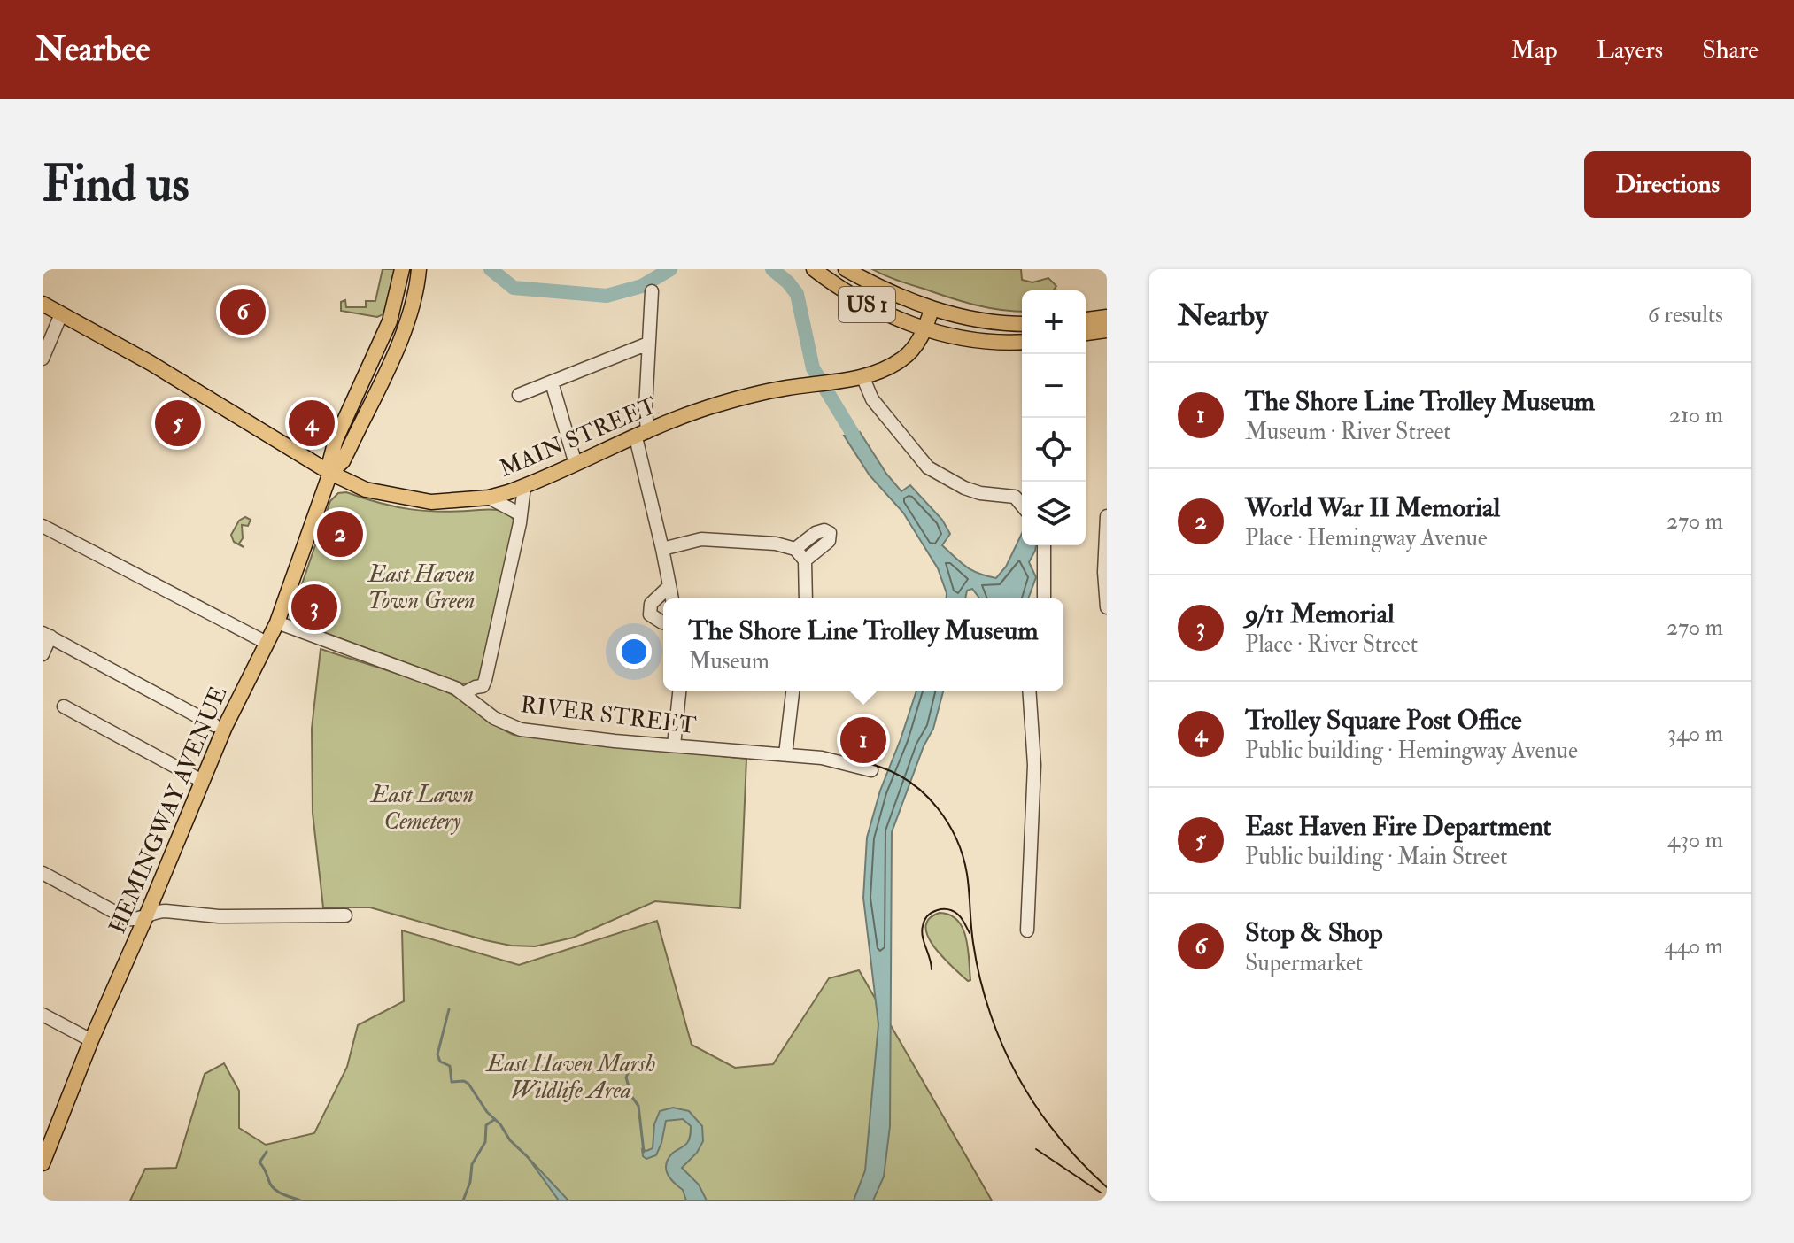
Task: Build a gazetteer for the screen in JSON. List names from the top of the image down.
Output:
{
  "streets": {
    "main road": ["US 1", "MAIN STREET", "HEMINGWAY AVENUE"],
    "street": ["RIVER STREET"]
  },
  "crossings": [
    ["US 1", "MAIN STREET"],
    ["MAIN STREET", "HEMINGWAY AVENUE"],
    ["RIVER STREET", "HEMINGWAY AVENUE"]
  ],
  "parks": ["East Haven Town Green", "East Lawn Cemetery", "East Haven Marsh Wildlife Area"],
  "page": {
    "header": "Nearbee",
    "nav": ["Map", "Layers", "Share"],
    "buttons": "Directions",
    "title": "Find us",
    "heading": ["Nearby", "6 results"],
    "pins": [
      "6",
      "4",
      "5",
      "2",
      "3",
      "1"
    ],
    "map_buttons": ["+", "−"],
    "list": [
      {
        "mark": "1",
        "name": "The Shore Line Trolley Museum",
        "note": "Museum · River Street",
        "value": "210 m"
      },
      {
        "mark": "2",
        "name": "World War II Memorial",
        "note": "Place · Hemingway Avenue",
        "value": "270 m"
      },
      {
        "mark": "3",
        "name": "9/11 Memorial",
        "note": "Place · River Street",
        "value": "270 m"
      },
      {
        "mark": "4",
        "name": "Trolley Square Post Office",
        "note": "Public building · Hemingway Avenue",
        "value": "340 m"
      },
      {
        "mark": "5",
        "name": "East Haven Fire Department",
        "note": "Public building · Main Street",
        "value": "430 m"
      },
      {
        "mark": "6",
        "name": "Stop & Shop",
        "note": "Supermarket",
        "value": "440 m"
      }
    ],
    "popup": ["The Shore Line Trolley Museum", "Museum"]
  }
}
